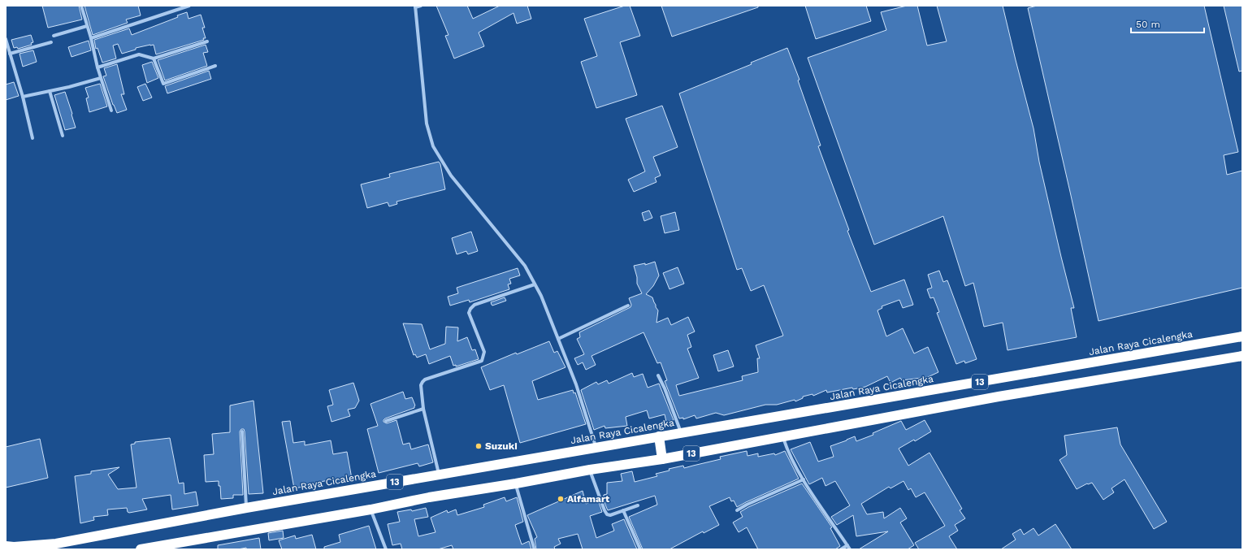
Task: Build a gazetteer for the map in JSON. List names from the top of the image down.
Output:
{
  "streets": {
    "highway": ["Jalan Raya Cicalengka", "13"]
  },
  "places": ["Suzuki", "Alfamart"],
  "scale_bar": "50 m"
}
